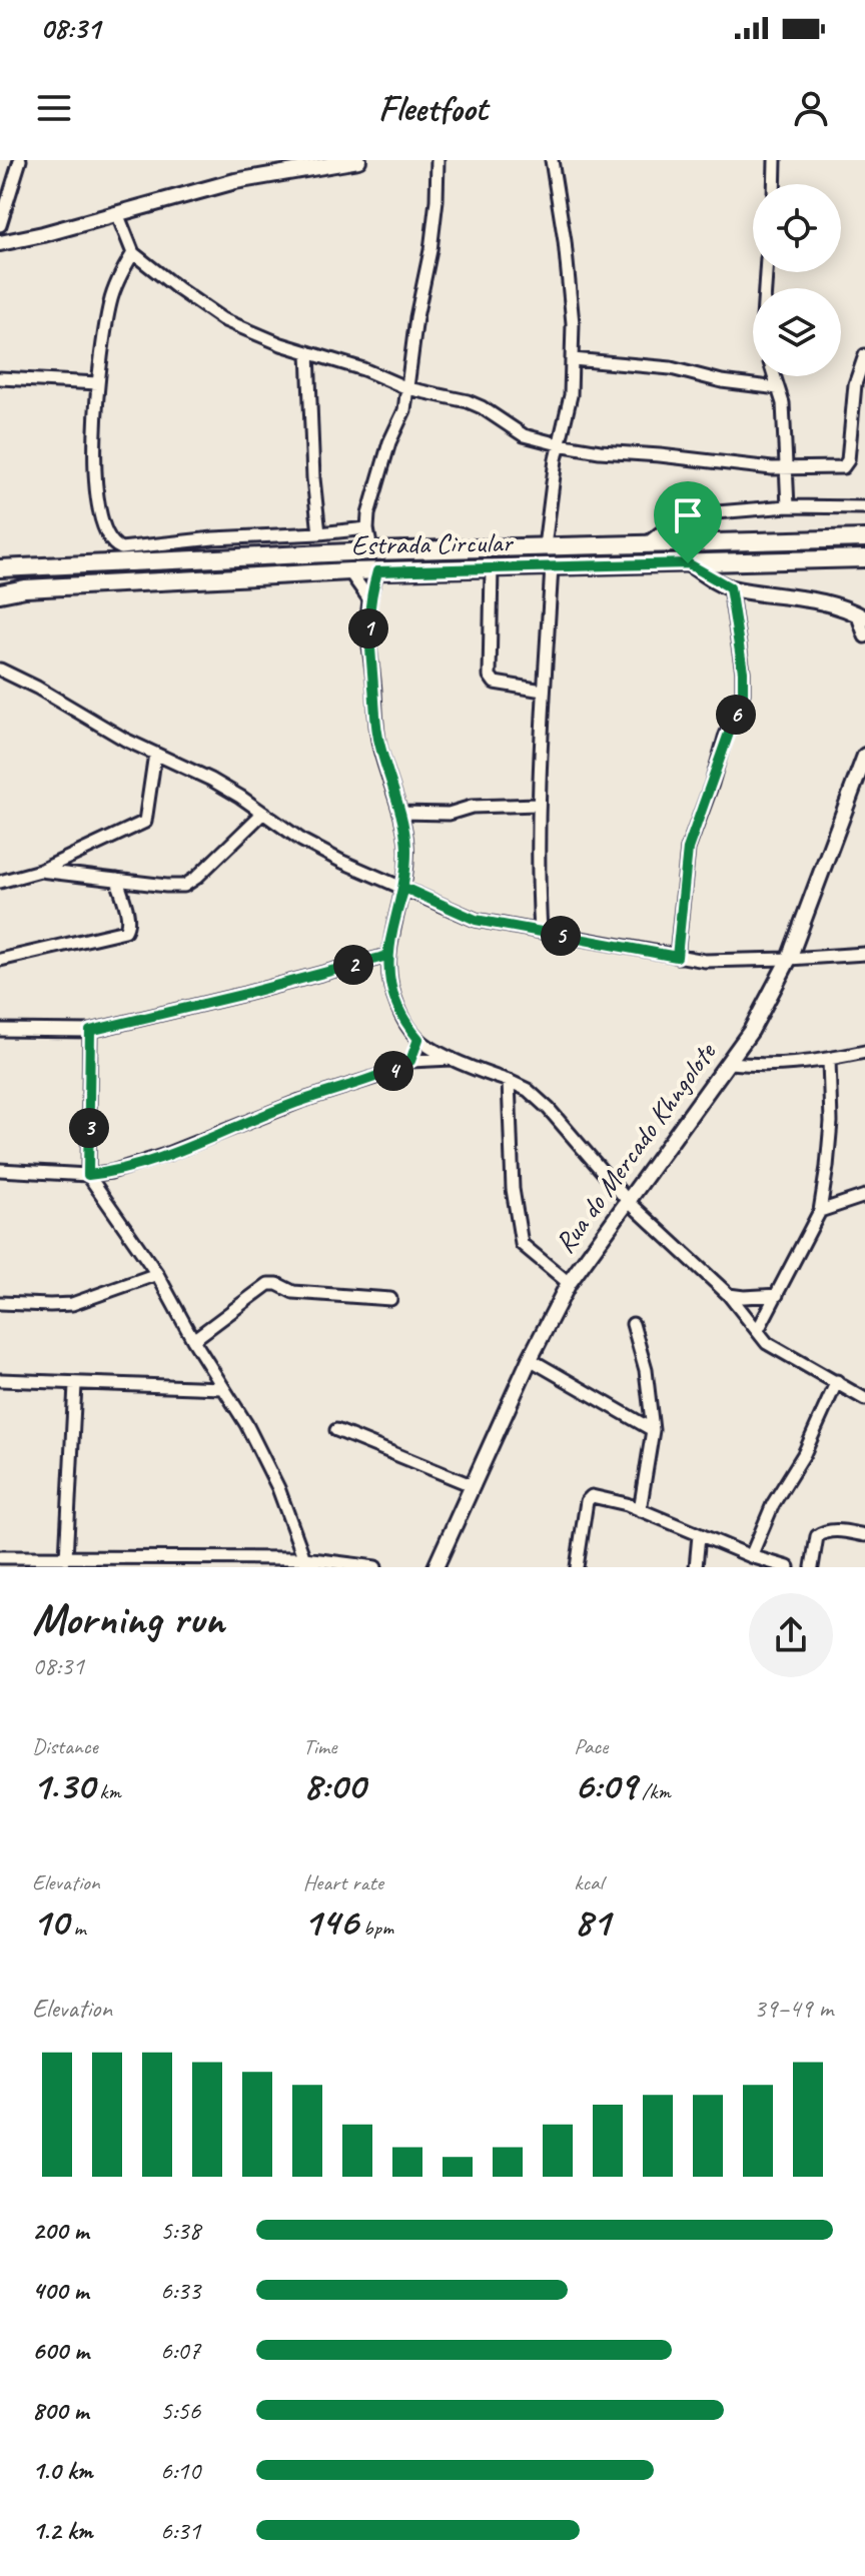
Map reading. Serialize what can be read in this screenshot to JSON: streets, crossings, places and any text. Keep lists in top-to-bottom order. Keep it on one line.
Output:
{"streets":{"main road":["Estrada Circular"],"street":["Rua do Mercado Khngolote"]},"page":{"status":"08:31","header":"Fleetfoot","pins":["1","6","5","2","4","3"],"heading":["Morning run","08:31"],"stats":[["Distance","1.30 km"],["Time","8:00"],["Pace","6:09 /km"],["Elevation","10 m"],["Heart rate","146 bpm"],["kcal","81"]],"chart":["Elevation","39–49 m"],"list":[{"name":"200 m","note":"5:38"},{"name":"400 m","note":"6:33"},{"name":"600 m","note":"6:07"},{"name":"800 m","note":"5:56"},{"name":"1.0 km","note":"6:10"},{"name":"1.2 km","note":"6:31"}]}}
